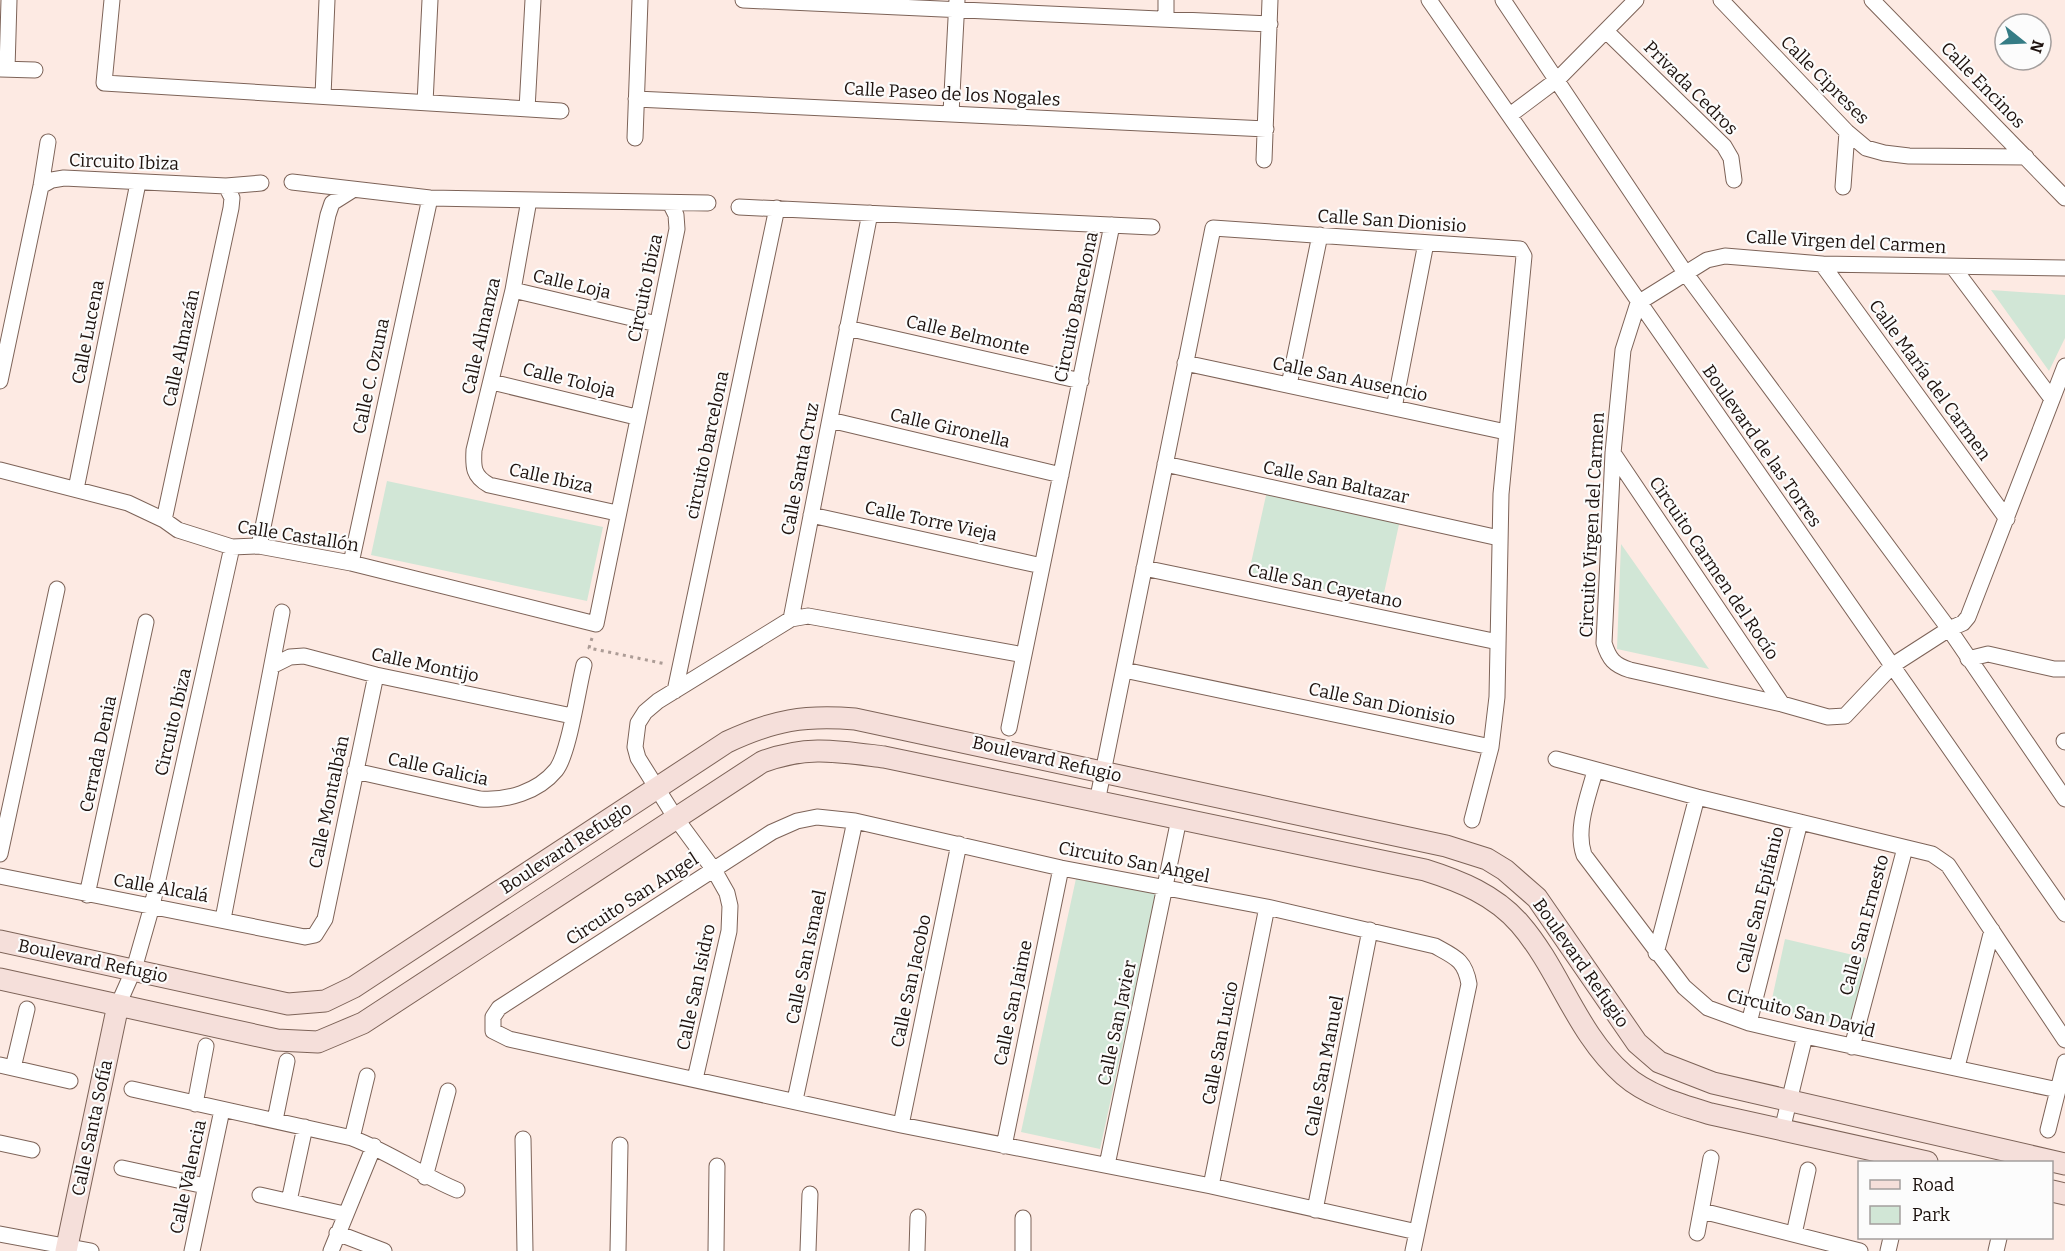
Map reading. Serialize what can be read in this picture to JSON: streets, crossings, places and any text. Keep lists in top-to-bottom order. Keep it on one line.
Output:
{"streets":{"street":["Calle Cipreses","Calle Encinos","Privada Cedros","Calle Paseo de los Nogales","Circuito Ibiza","Calle San Dionisio","Calle Virgen del Carmen","Calle Loja","Circuito Barcelona","Calle Lucena","Calle Belmonte","Calle Almanza","Calle Almazán","Calle C. Ozuna","Calle San Ausencio","Calle Toloja","Calle María del Carmen","Calle Gironella","circuito barcelona","Boulevard de las Torres","Calle Santa Cruz","Calle Ibiza","Calle San Baltazar","Calle Torre Vieja","Circuito Virgen del Carmen","Calle Castallón","Circuito Carmen del Rocío","Calle San Cayetano","Calle Montijo","Cerrada Denia","Boulevard Refugio","Calle Galicia","Calle Montalbán","Circuito San Angel","Calle Alcalá","Calle San Epifanio","Calle San Ernesto","Calle San Ismael","Calle San Jacobo","Calle San Isidro","Calle San Jaime","Circuito San David","Calle San Javier","Calle San Lucio","Calle San Manuel","Calle Santa Sofía","Calle Valencia"]},"crossings":[["Calle Cipreses","Calle Encinos"],["Circuito Ibiza","Calle Loja"],["Circuito Ibiza","Calle Lucena"],["Circuito Ibiza","Calle Almazán"],["Circuito Ibiza","Calle Toloja"],["Circuito Ibiza","Calle Ibiza"],["Circuito Ibiza","Calle Castallón"],["Circuito Ibiza","Boulevard Refugio"],["Circuito Ibiza","Calle Alcalá"],["Circuito Ibiza","Calle Santa Sofía"],["Calle San Dionisio","Calle San Ausencio"],["Calle San Dionisio","Calle San Baltazar"],["Calle San Dionisio","Calle San Cayetano"],["Calle San Dionisio","Boulevard Refugio"],["Calle Virgen del Carmen","Calle María del Carmen"],["Calle Virgen del Carmen","Boulevard de las Torres"],["Calle Virgen del Carmen","Circuito Virgen del Carmen"],["Calle Loja","Calle Almanza"],["Circuito Barcelona","Calle Belmonte"],["Circuito Barcelona","Calle Gironella"],["Circuito Barcelona","circuito barcelona"],["Circuito Barcelona","Calle Torre Vieja"],["Calle Lucena","Calle Castallón"],["Calle Belmonte","Calle Santa Cruz"],["Calle Almanza","Calle Toloja"],["Calle Almanza","Calle Ibiza"],["Calle Almazán","Calle Castallón"],["Calle C. Ozuna","Calle Castallón"],["Calle María del Carmen","Circuito Virgen del Carmen"],["Calle Gironella","Calle Santa Cruz"],["Boulevard de las Torres","Circuito Virgen del Carmen"],["Calle Santa Cruz","Calle Torre Vieja"],["Circuito Virgen del Carmen","Circuito Carmen del Rocío"],["Calle Montijo","Calle Galicia"],["Calle Montijo","Calle Montalbán"],["Cerrada Denia","Calle Alcalá"],["Boulevard Refugio","Calle San Javier"],["Boulevard Refugio","Calle Santa Sofía"],["Calle Galicia","Calle Montalbán"],["Calle Montalbán","Calle Alcalá"],["Circuito San Angel","Calle San Ismael"],["Circuito San Angel","Calle San Jacobo"],["Circuito San Angel","Calle San Isidro"],["Circuito San Angel","Calle San Jaime"],["Circuito San Angel","Calle San Javier"],["Circuito San Angel","Calle San Lucio"],["Circuito San Angel","Calle San Manuel"],["Calle San Epifanio","Circuito San David"],["Calle San Ernesto","Circuito San David"]],"legend":["Road","Park"],"north":"right"}
